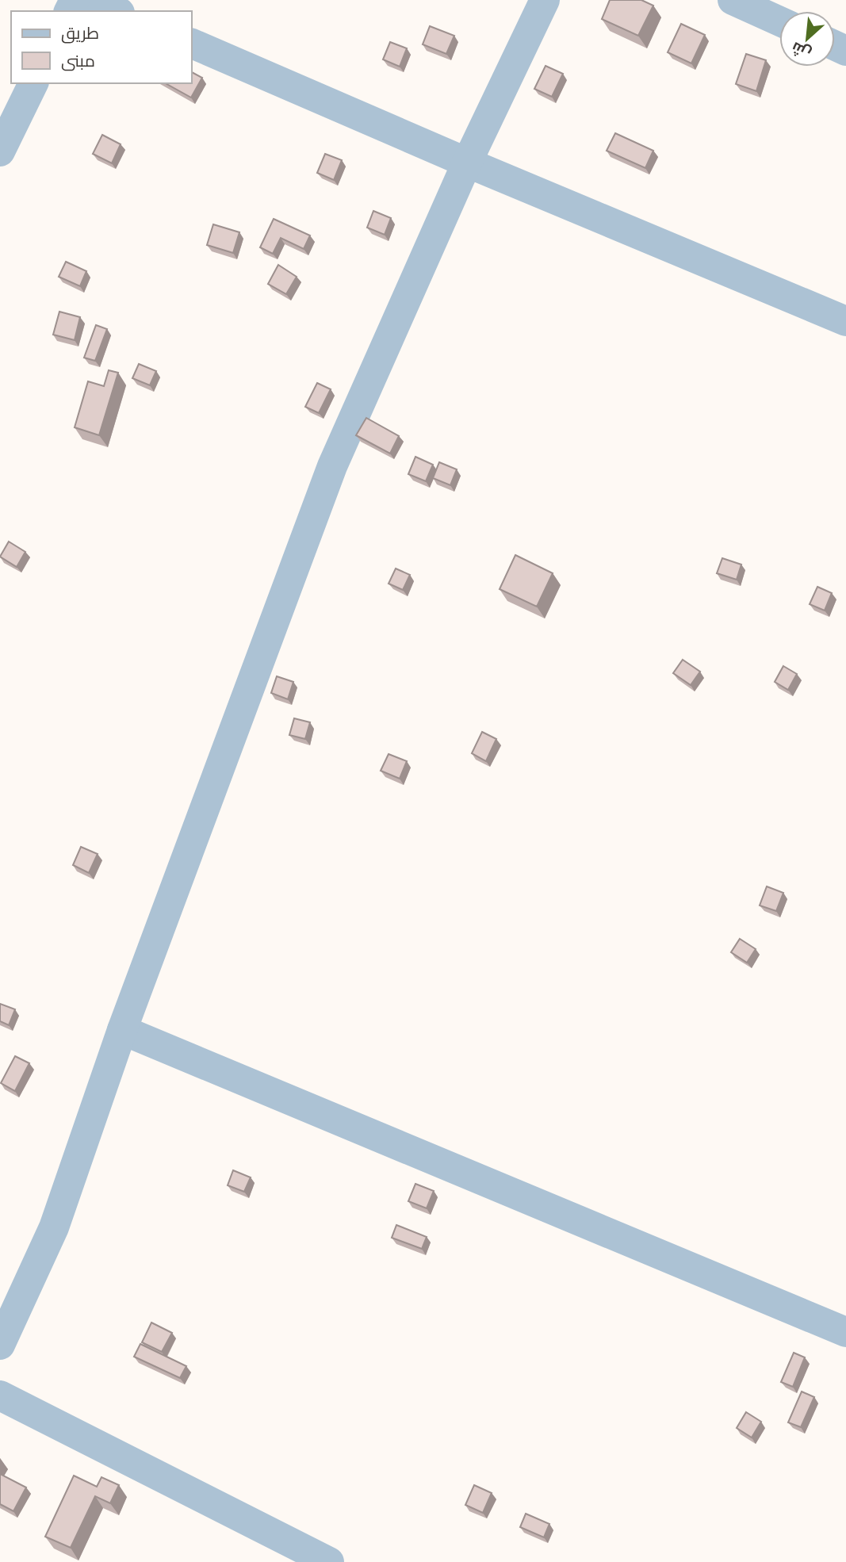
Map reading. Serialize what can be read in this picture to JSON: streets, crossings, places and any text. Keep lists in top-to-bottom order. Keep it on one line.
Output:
{"legend":["طريق","مبنى"],"north":"bottom left"}
